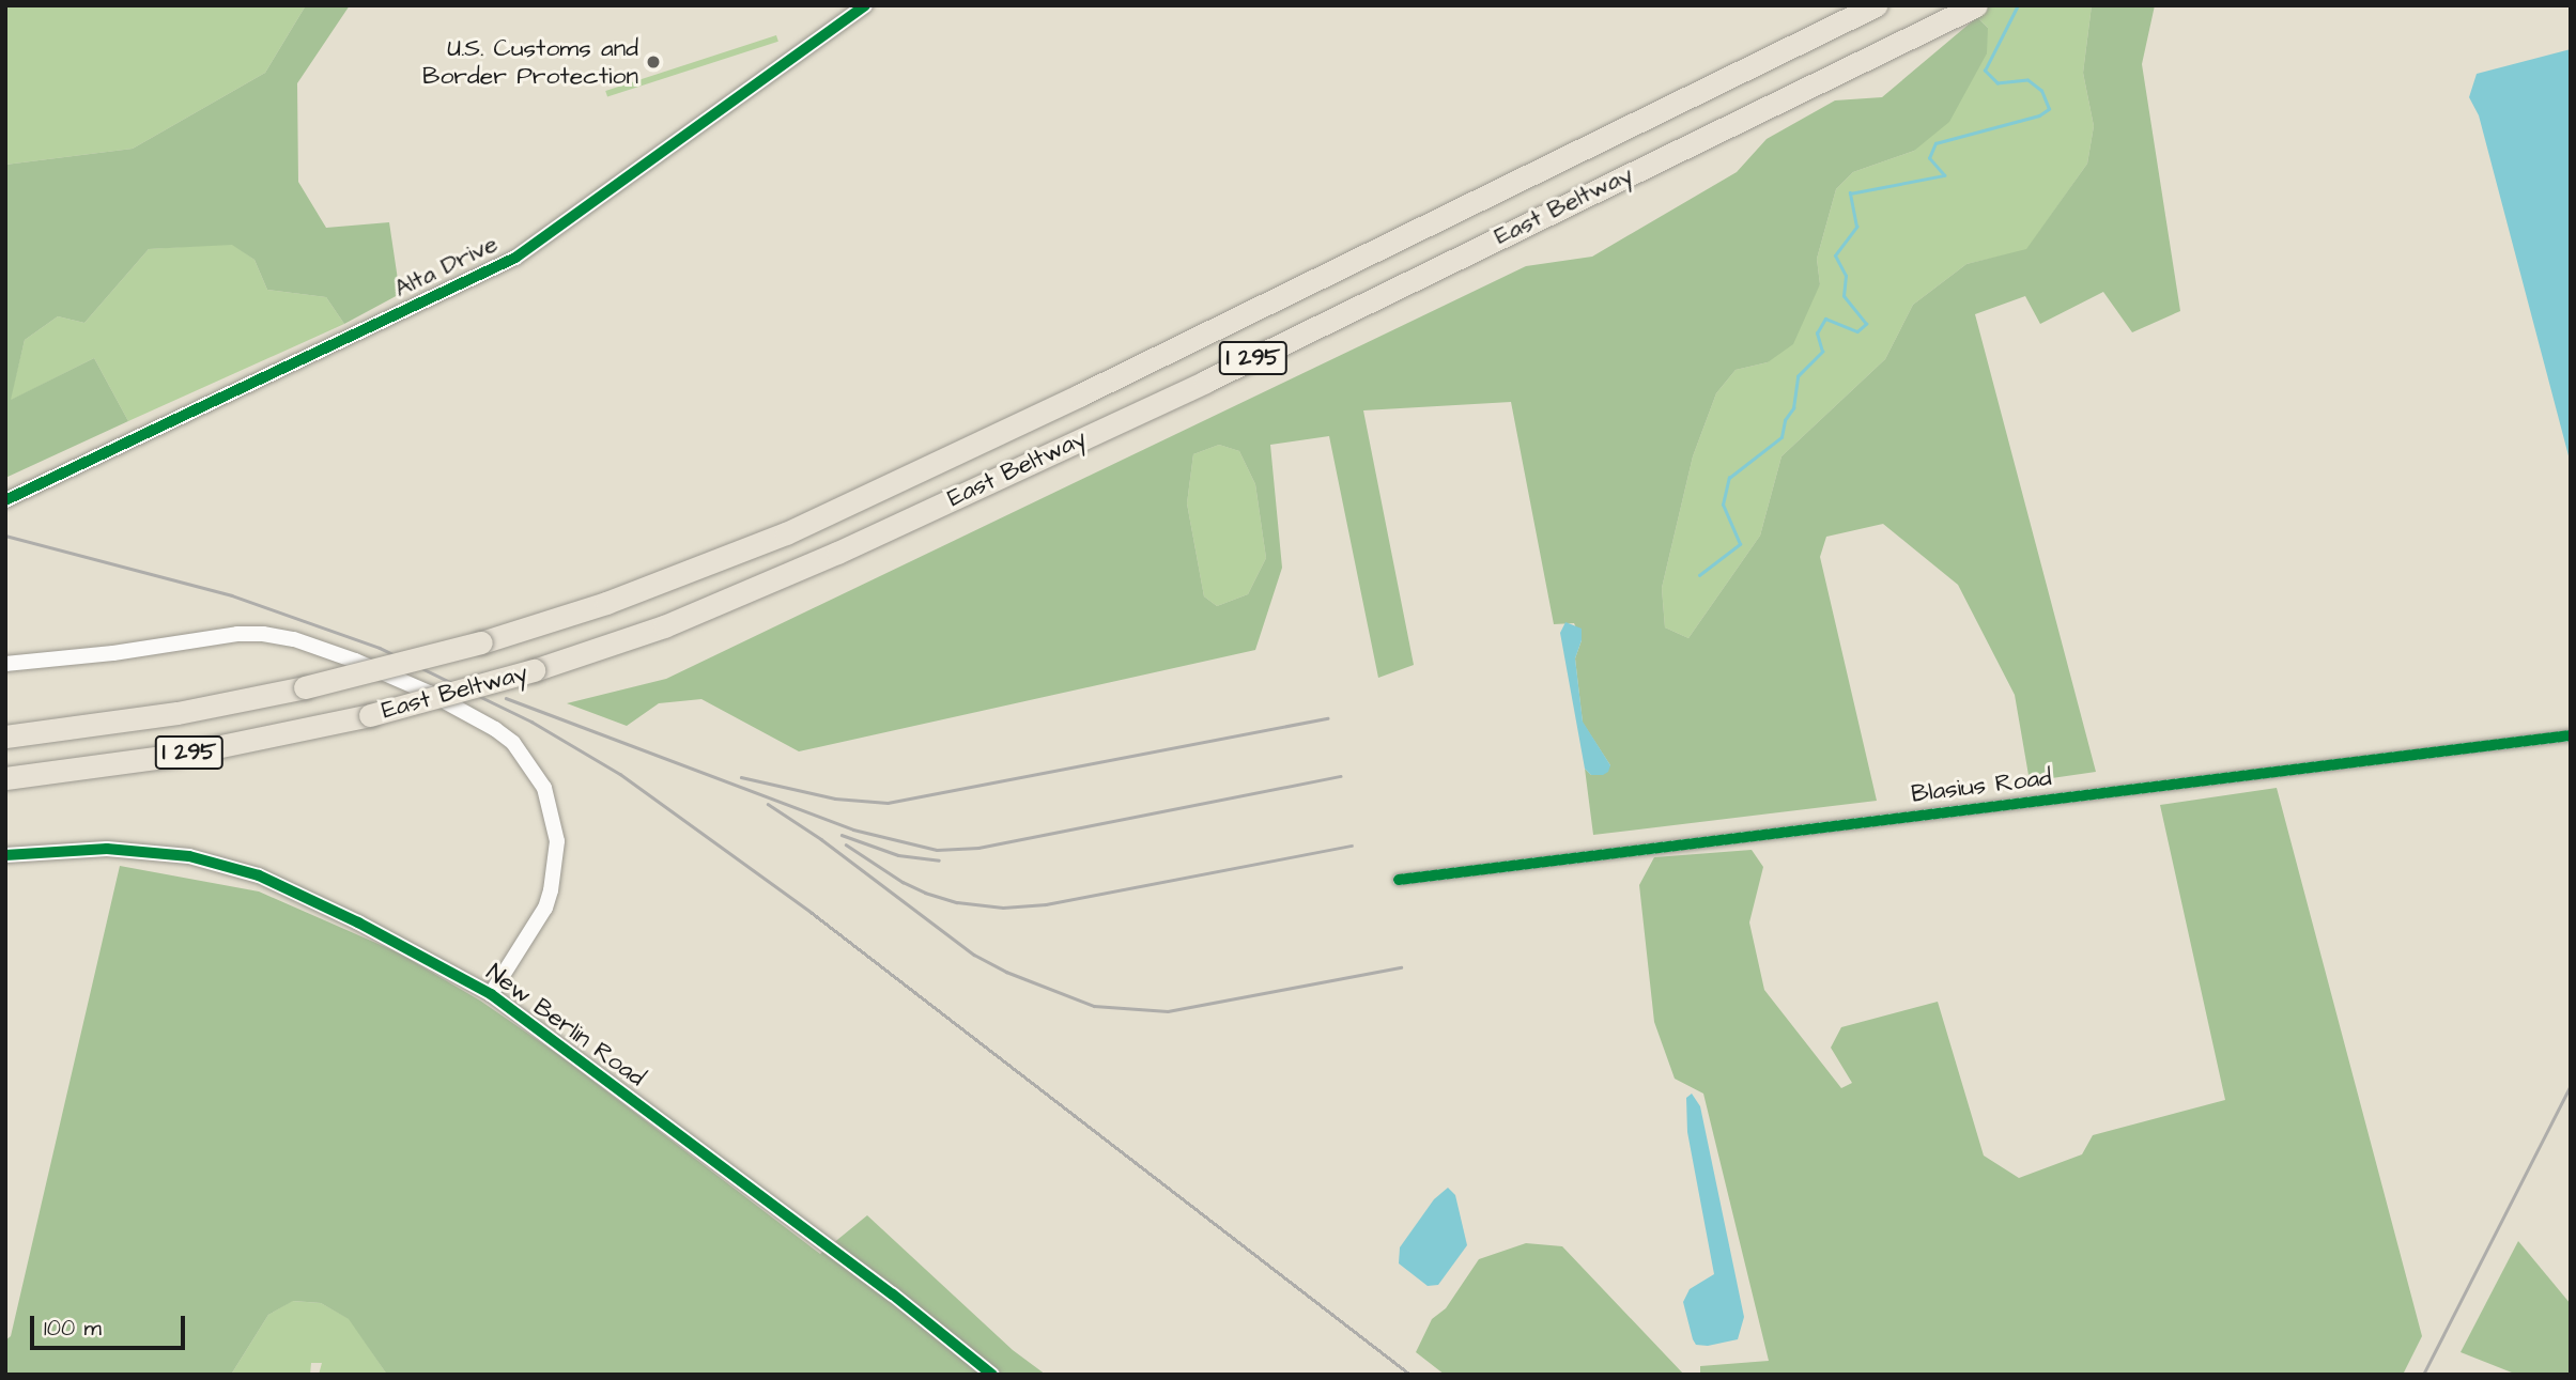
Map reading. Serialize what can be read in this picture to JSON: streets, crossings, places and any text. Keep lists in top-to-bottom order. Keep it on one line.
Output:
{"streets":{"highway":["East Beltway","I 295"],"street":["Alta Drive","Blasius Road","New Berlin Road"]},"places":["U.S. Customs and Border Protection"],"scale_bar":"100 m"}
